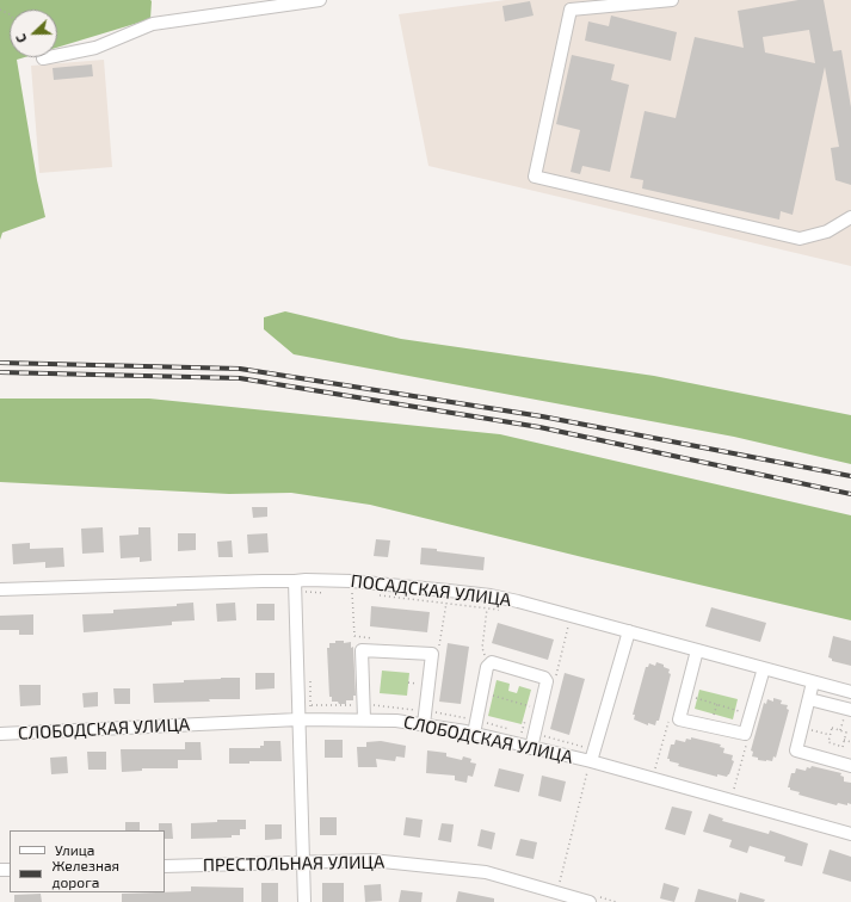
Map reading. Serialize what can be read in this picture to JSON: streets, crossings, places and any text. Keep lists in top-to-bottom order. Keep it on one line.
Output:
{"streets":{"street":["ПОСАДСКАЯ УЛИЦА","СЛОБОДСКАЯ УЛИЦА","ПРЕСТОЛЬНАЯ УЛИЦА"]},"legend":["Улица","Железная дорога"],"north":"left"}
